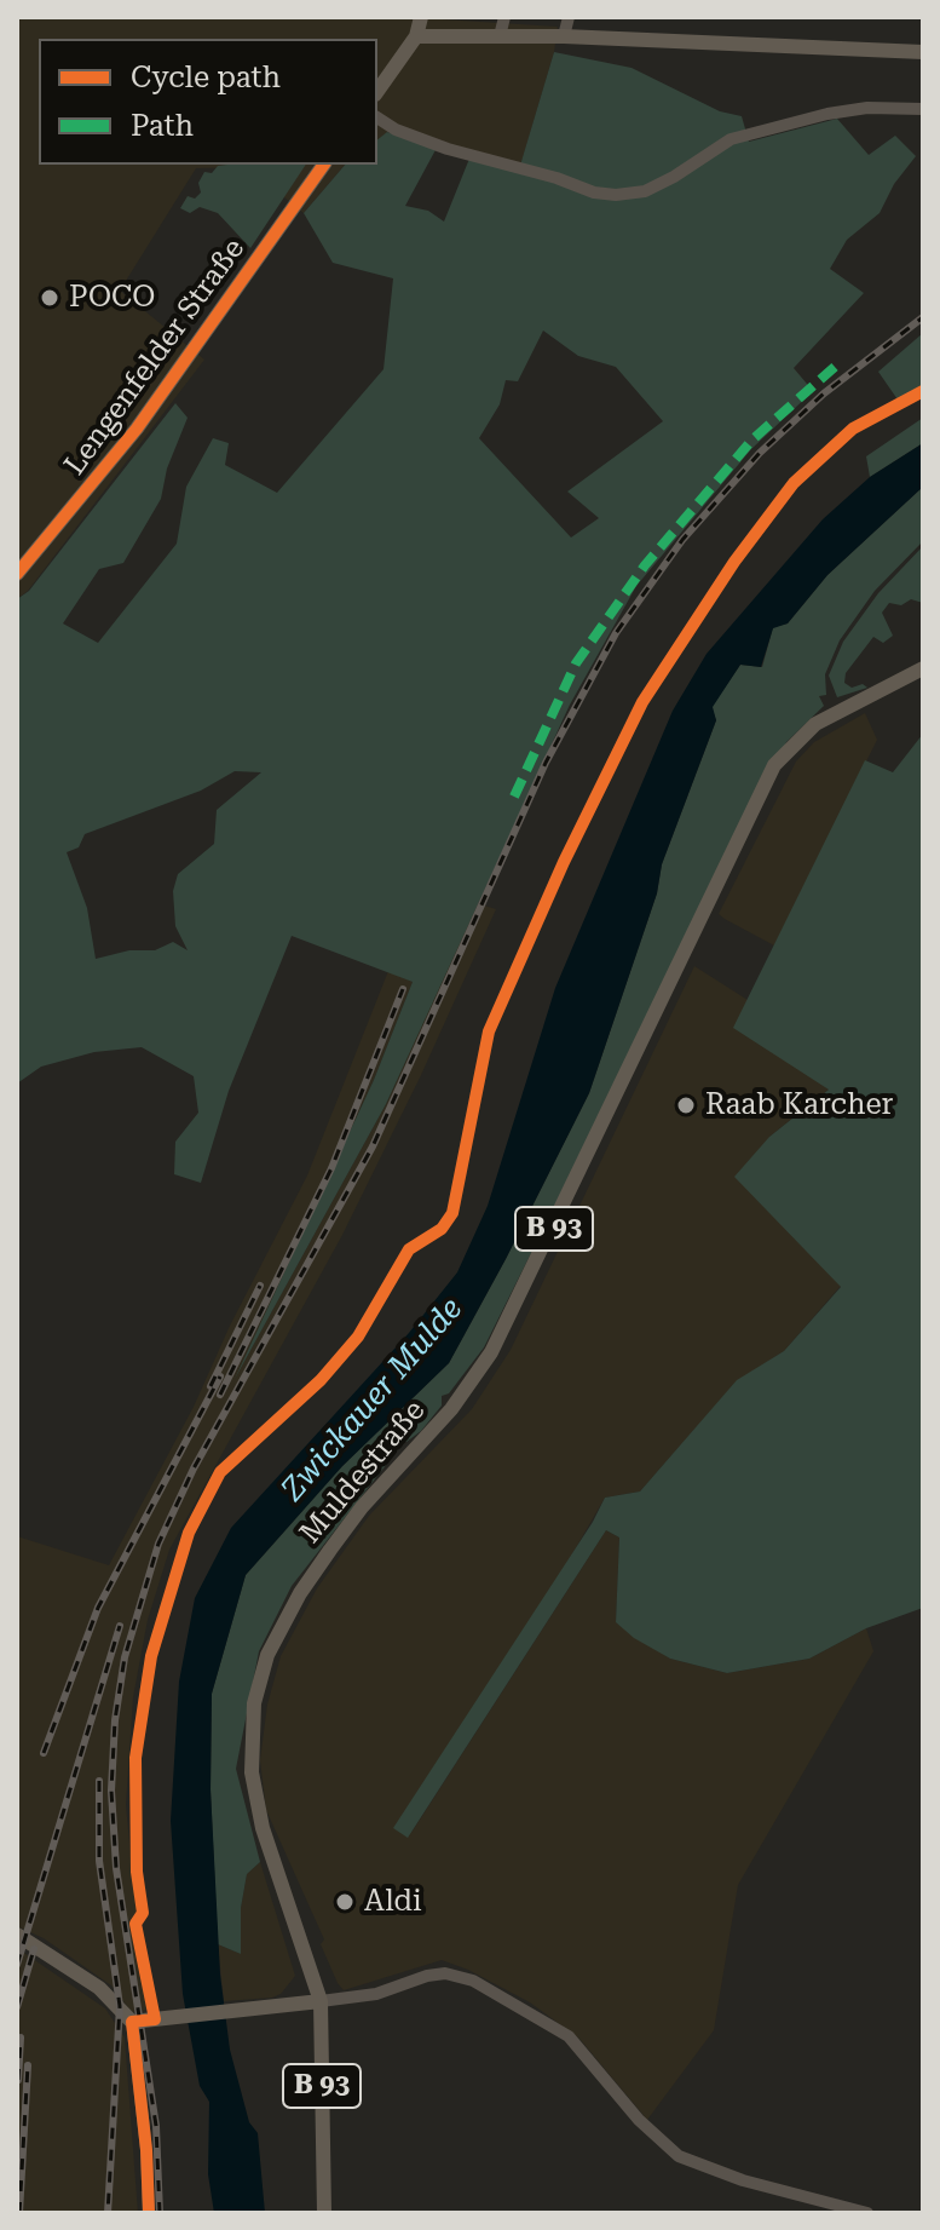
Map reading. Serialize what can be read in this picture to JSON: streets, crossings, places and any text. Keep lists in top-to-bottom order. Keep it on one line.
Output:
{"streets":{"main road":["Lengenfelder Straße","B 93","Muldestraße"]},"water":["Zwickauer Mulde"],"places":["POCO","Raab Karcher","Aldi"],"legend":["Cycle path","Path"]}
